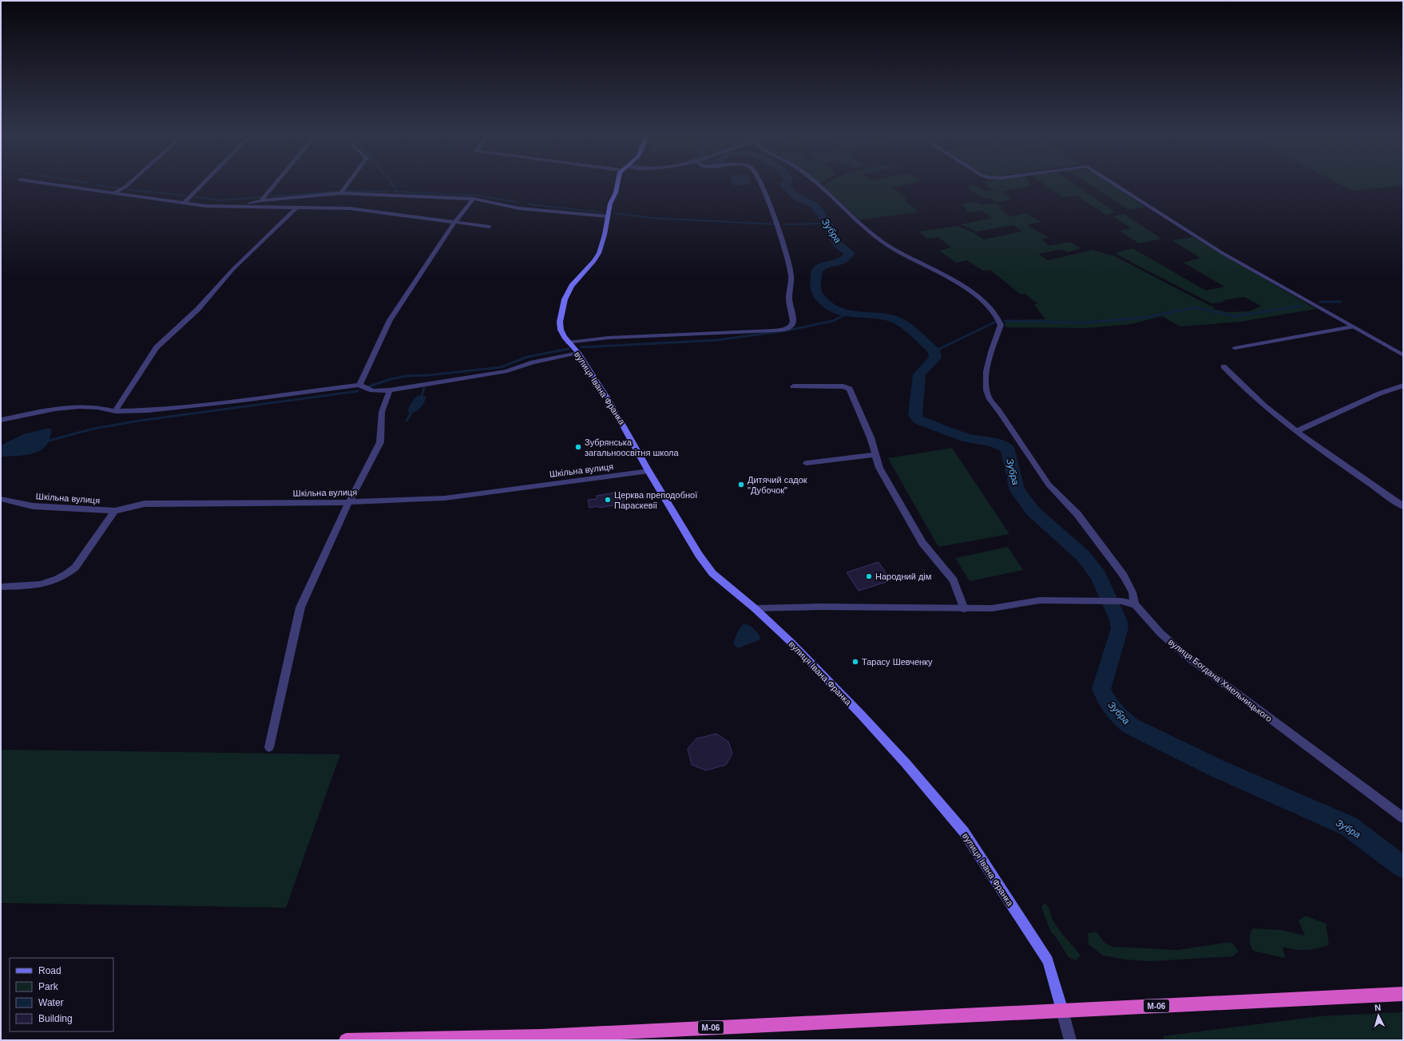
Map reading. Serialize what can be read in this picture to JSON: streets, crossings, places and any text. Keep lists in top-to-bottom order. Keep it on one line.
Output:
{"streets":{"highway":["М-06"],"main road":["вулиця Івана Франка"],"street":["Шкільна вулиця","вулиця Богдана Хмельницького"]},"crossings":[["вулиця Івана Франка","Шкільна вулиця"],["вулиця Івана Франка","М-06"]],"water":["Зубра"],"places":["Зубрянська загальноосвітня школа","Дитячий садок \"Дубочок\"","Церква преподобної Параскевії","Народний дім","Тарасу Шевченку"],"legend":["Road","Park","Water","Building"],"north":"top"}
